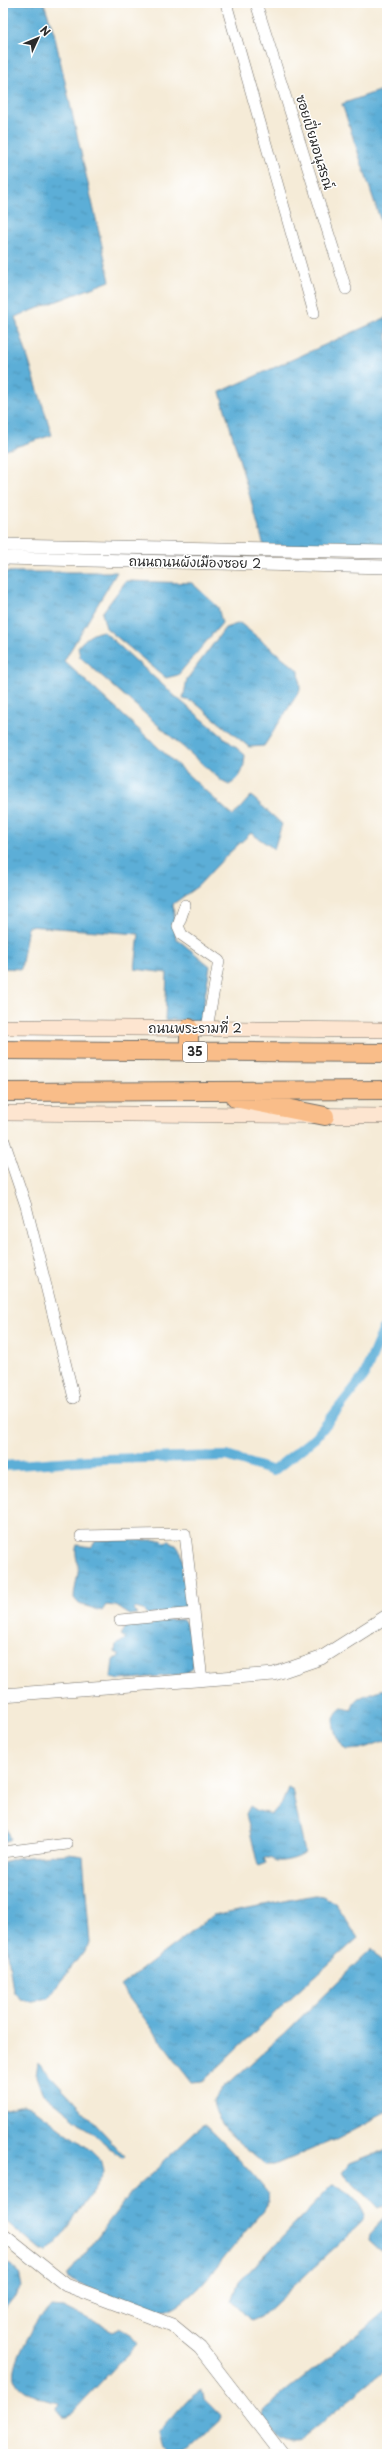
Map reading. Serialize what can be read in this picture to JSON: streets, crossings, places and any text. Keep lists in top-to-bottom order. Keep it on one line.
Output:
{"streets":{"highway":["ถนนพระรามที่ 2","35"],"street":["ซอยเปี่ยมอนุสรณ์","ถนนถนนผังเมืองซอย 2"]},"crossings":[["ถนนพระรามที่ 2","35"]],"north":"top right"}
